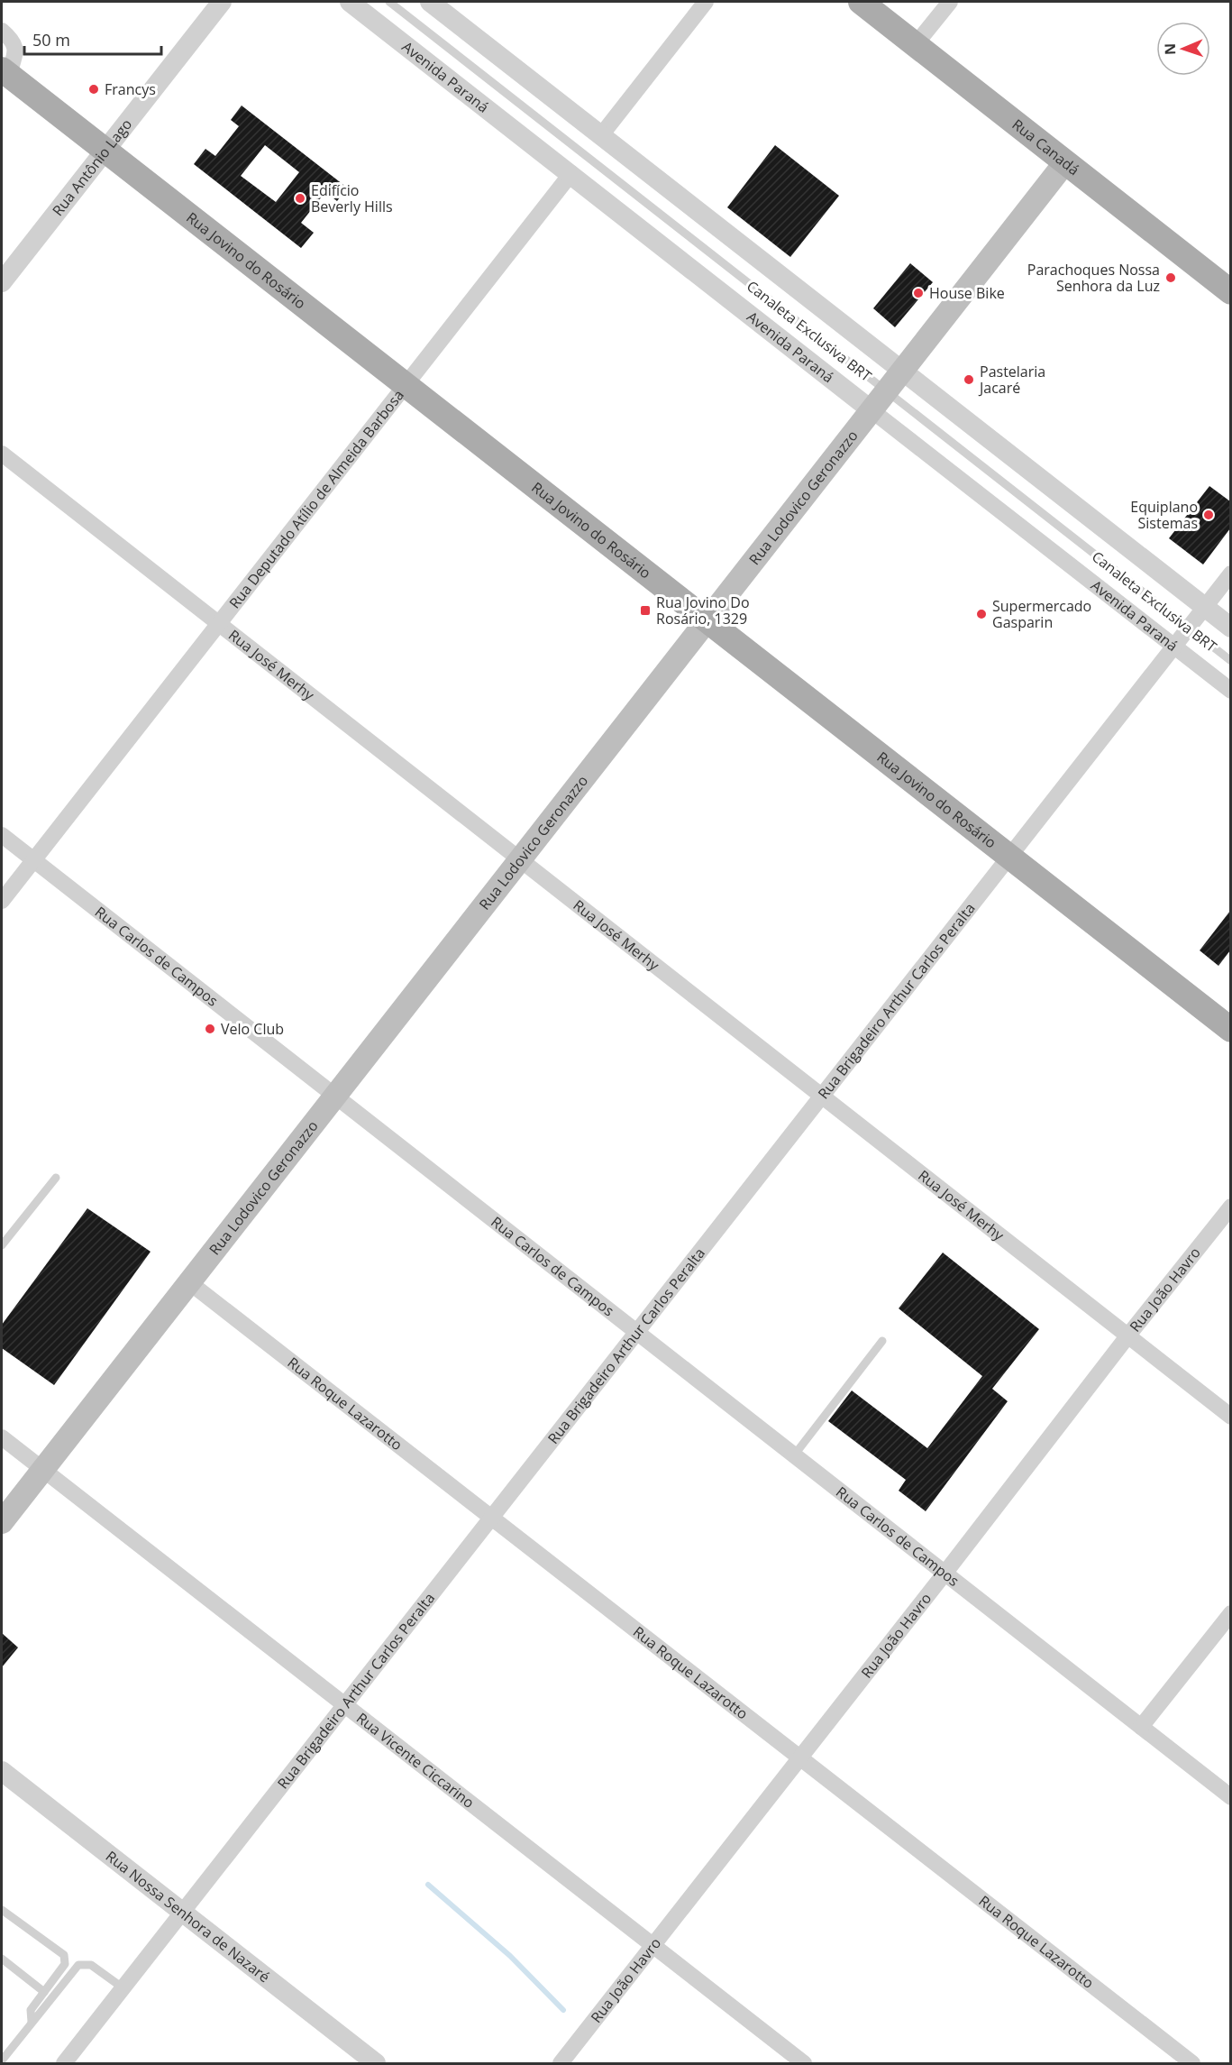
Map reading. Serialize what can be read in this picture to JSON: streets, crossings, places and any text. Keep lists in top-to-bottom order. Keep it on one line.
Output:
{"streets":{"main road":["Rua Canadá","Rua Jovino do Rosário","Rua Lodovico Geronazzo"],"street":["Avenida Paraná","Rua Antônio Lago","Rua Deputado Atílio de Almeida Barbosa","Rua José Merhy","Rua Carlos de Campos","Rua Brigadeiro Arthur Carlos Peralta","Rua João Havro","Rua Roque Lazarotto","Rua Vicente Ciccarino","Rua Nossa Senhora de Nazaré"],"lane":["Canaleta Exclusiva BRT"]},"crossings":[["Avenida Paraná","Rua Lodovico Geronazzo"],["Avenida Paraná","Rua Deputado Atílio de Almeida Barbosa"],["Avenida Paraná","Rua Brigadeiro Arthur Carlos Peralta"],["Rua Canadá","Rua Lodovico Geronazzo"],["Rua Antônio Lago","Rua Jovino do Rosário"],["Rua Jovino do Rosário","Rua Lodovico Geronazzo"],["Rua Jovino do Rosário","Rua Deputado Atílio de Almeida Barbosa"],["Rua Jovino do Rosário","Rua Brigadeiro Arthur Carlos Peralta"],["Canaleta Exclusiva BRT","Rua Lodovico Geronazzo"],["Canaleta Exclusiva BRT","Rua Brigadeiro Arthur Carlos Peralta"],["Rua Lodovico Geronazzo","Rua José Merhy"],["Rua Lodovico Geronazzo","Rua Carlos de Campos"],["Rua Lodovico Geronazzo","Rua Roque Lazarotto"],["Rua Lodovico Geronazzo","Rua Vicente Ciccarino"],["Rua Deputado Atílio de Almeida Barbosa","Rua José Merhy"],["Rua Deputado Atílio de Almeida Barbosa","Rua Carlos de Campos"],["Rua José Merhy","Rua Brigadeiro Arthur Carlos Peralta"],["Rua José Merhy","Rua João Havro"],["Rua Carlos de Campos","Rua Brigadeiro Arthur Carlos Peralta"],["Rua Carlos de Campos","Rua João Havro"],["Rua Brigadeiro Arthur Carlos Peralta","Rua Roque Lazarotto"],["Rua Brigadeiro Arthur Carlos Peralta","Rua Vicente Ciccarino"],["Rua Brigadeiro Arthur Carlos Peralta","Rua Nossa Senhora de Nazaré"],["Rua João Havro","Rua Roque Lazarotto"],["Rua João Havro","Rua Vicente Ciccarino"]],"places":{"other":["Francys","Edifício Beverly Hills","Parachoques Nossa Senhora da Luz","House Bike","Pastelaria Jacaré","Equiplano Sistemas","Supermercado Gasparin","Velo Club"],"transit":["Rua Jovino Do Rosário, 1329"]},"scale_bar":"50 m","north":"left"}
